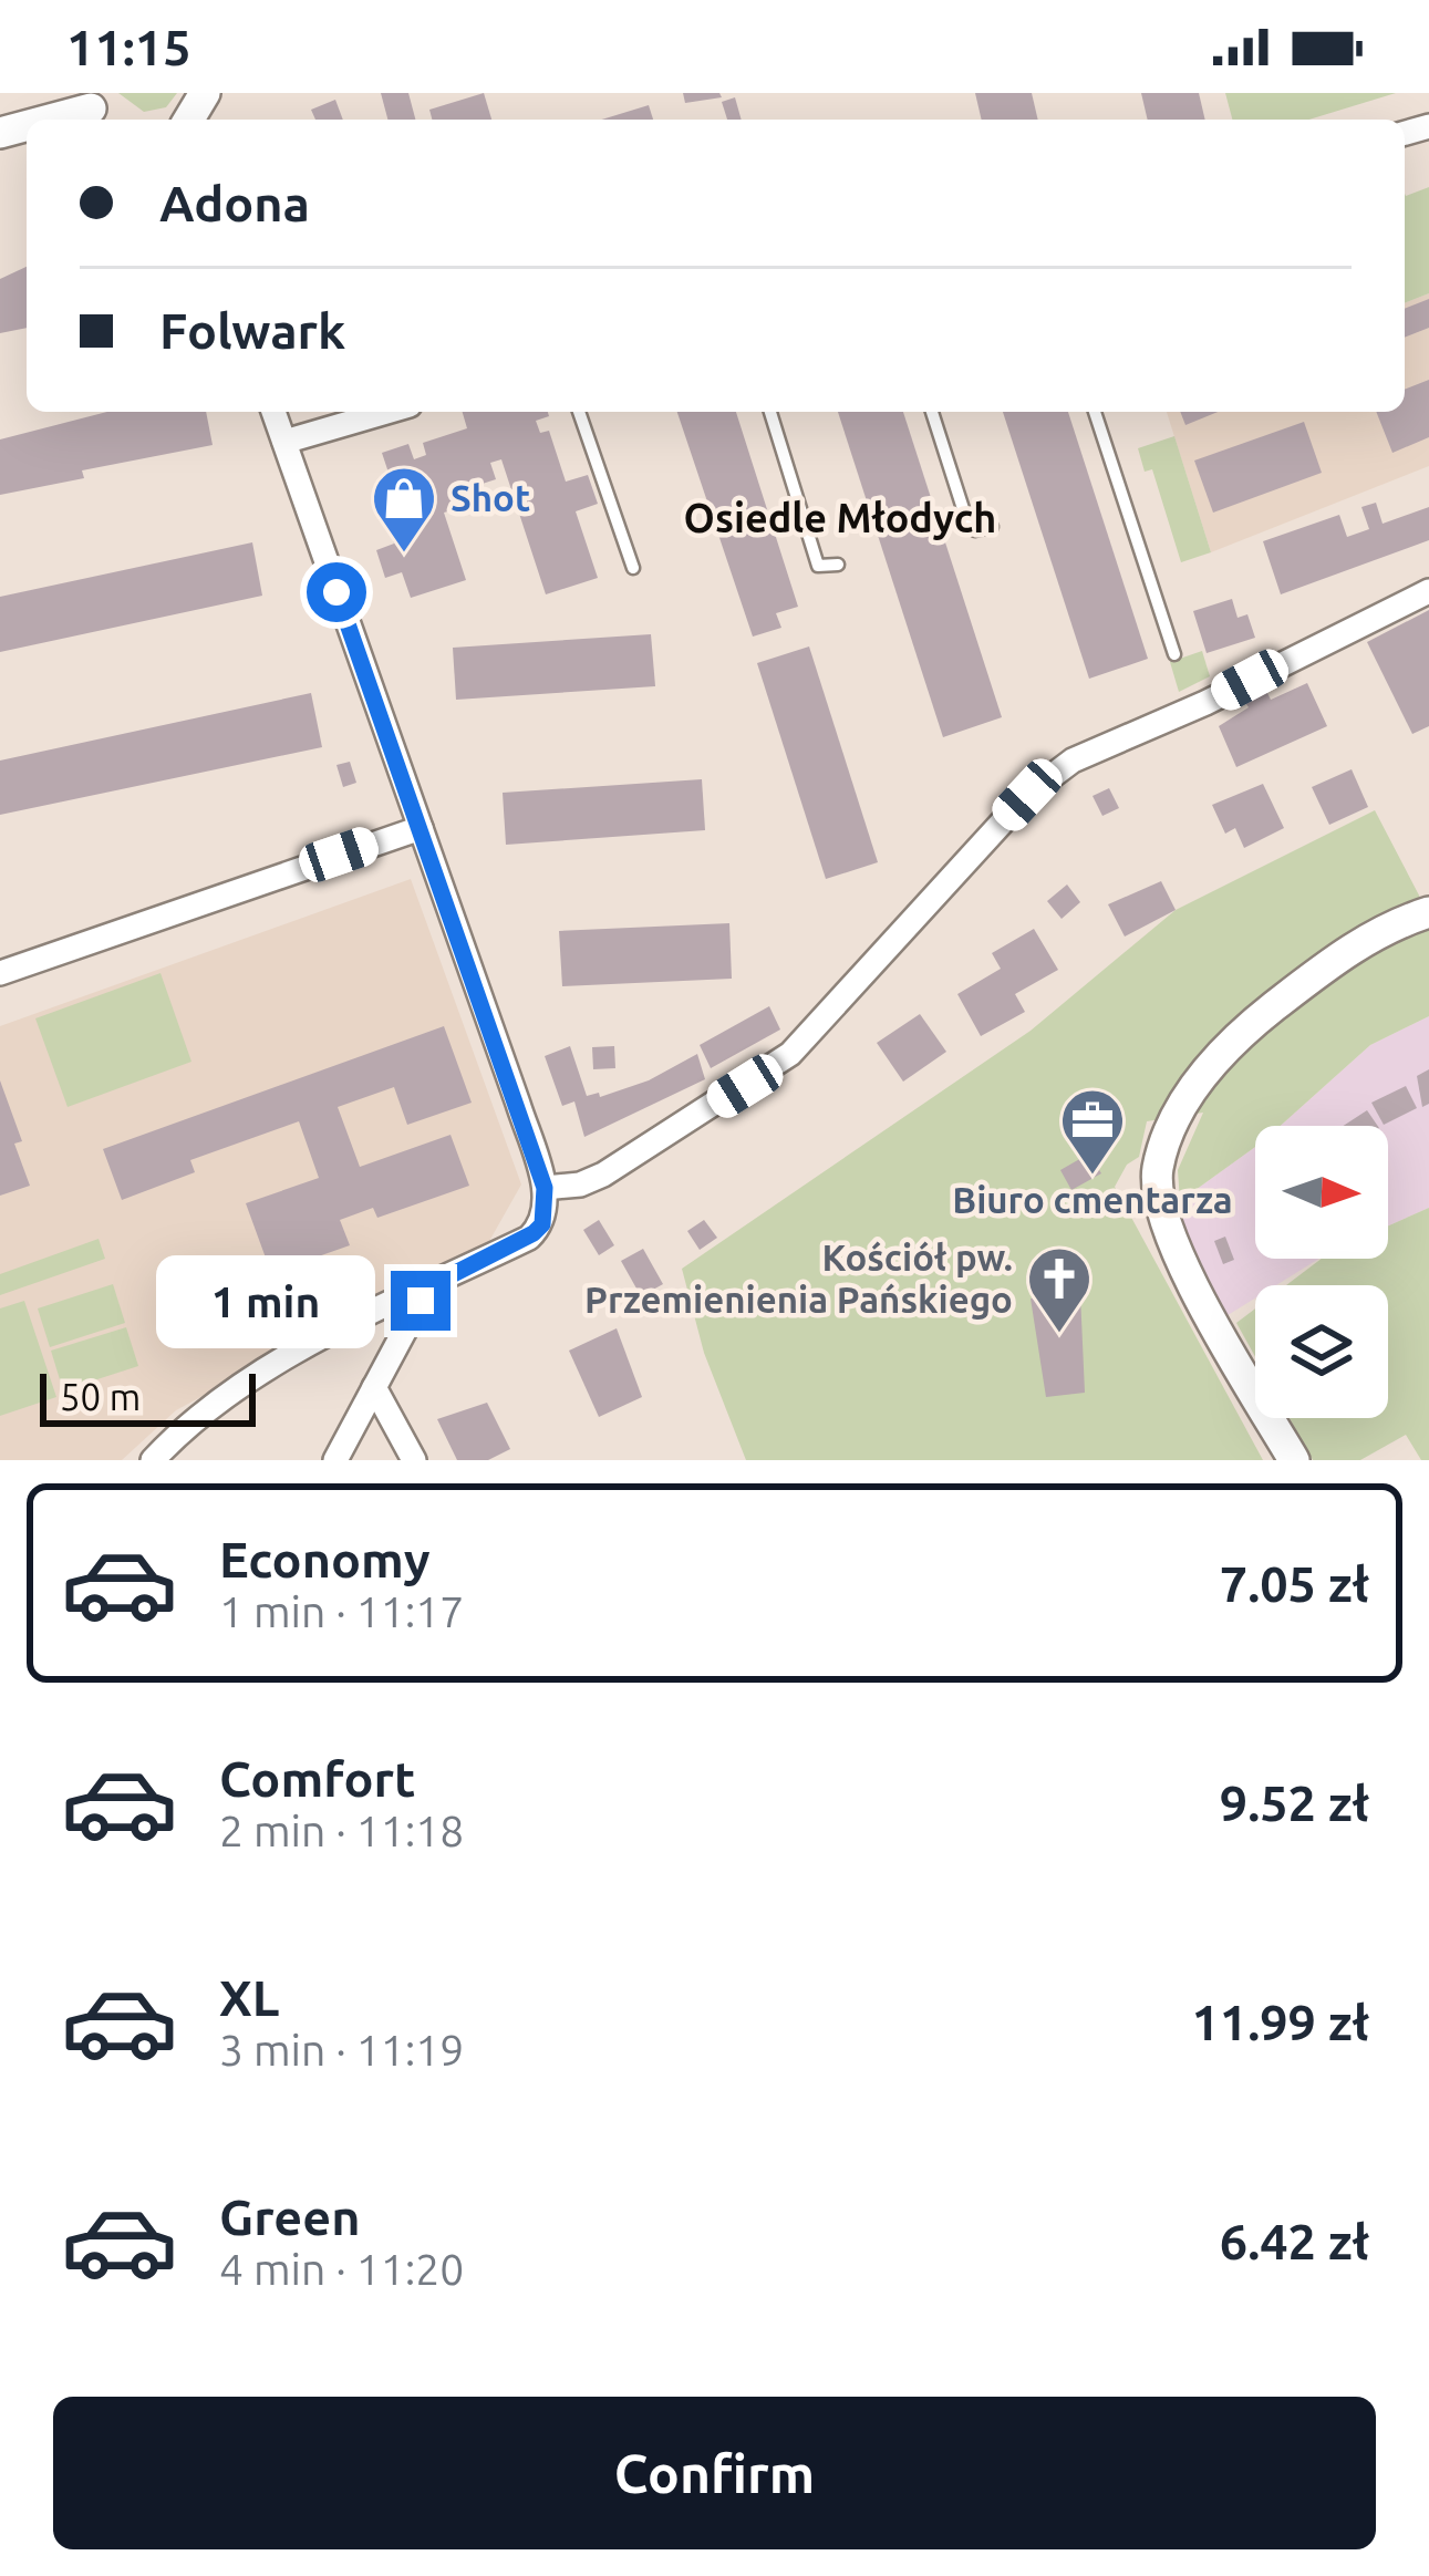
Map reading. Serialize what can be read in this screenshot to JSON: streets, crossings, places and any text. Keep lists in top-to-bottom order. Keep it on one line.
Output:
{"districts":["Osiedle Młodych"],"places":{"shop":["Shot"],"office":["Biuro cmentarza"],"church":["Kościół pw. Przemienienia Pańskiego"]},"scale_bar":"50 m","north":"right","page":{"status":"11:15","banner":["Adona","Folwark"],"bubble":"1 min","scale":"50 m","list":[{"name":"Economy","note":"1 min · 11:17","value":"7.05 zł"},{"name":"Comfort","note":"2 min · 11:18","value":"9.52 zł"},{"name":"XL","note":"3 min · 11:19","value":"11.99 zł"},{"name":"Green","note":"4 min · 11:20","value":"6.42 zł"}],"buttons":"Confirm"}}
